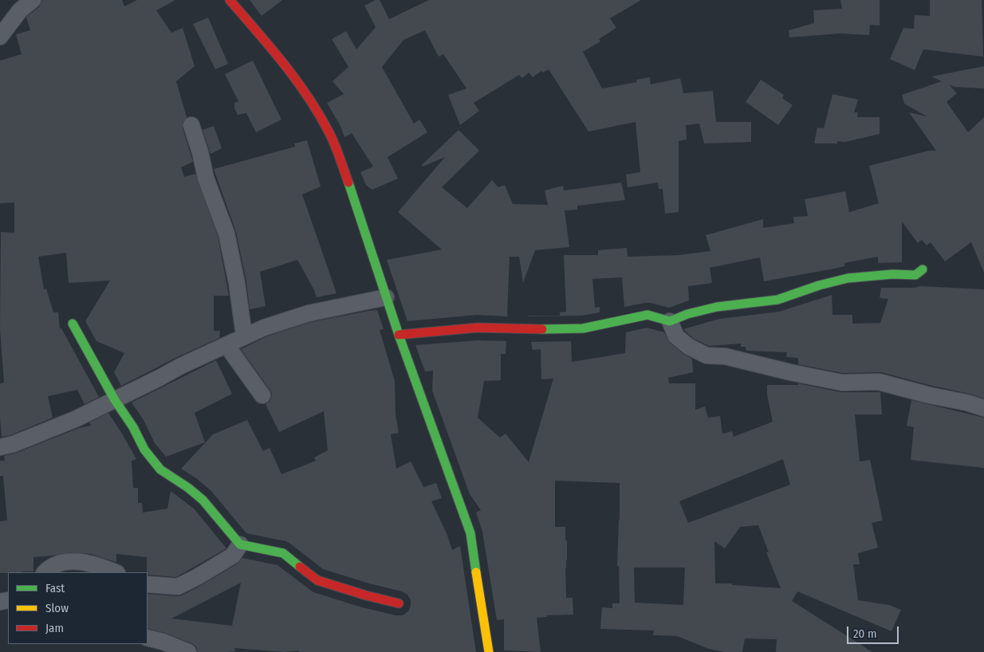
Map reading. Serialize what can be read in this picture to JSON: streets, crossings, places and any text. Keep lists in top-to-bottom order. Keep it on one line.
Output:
{"legend":["Fast","Slow","Jam"],"scale_bar":"20 m"}
